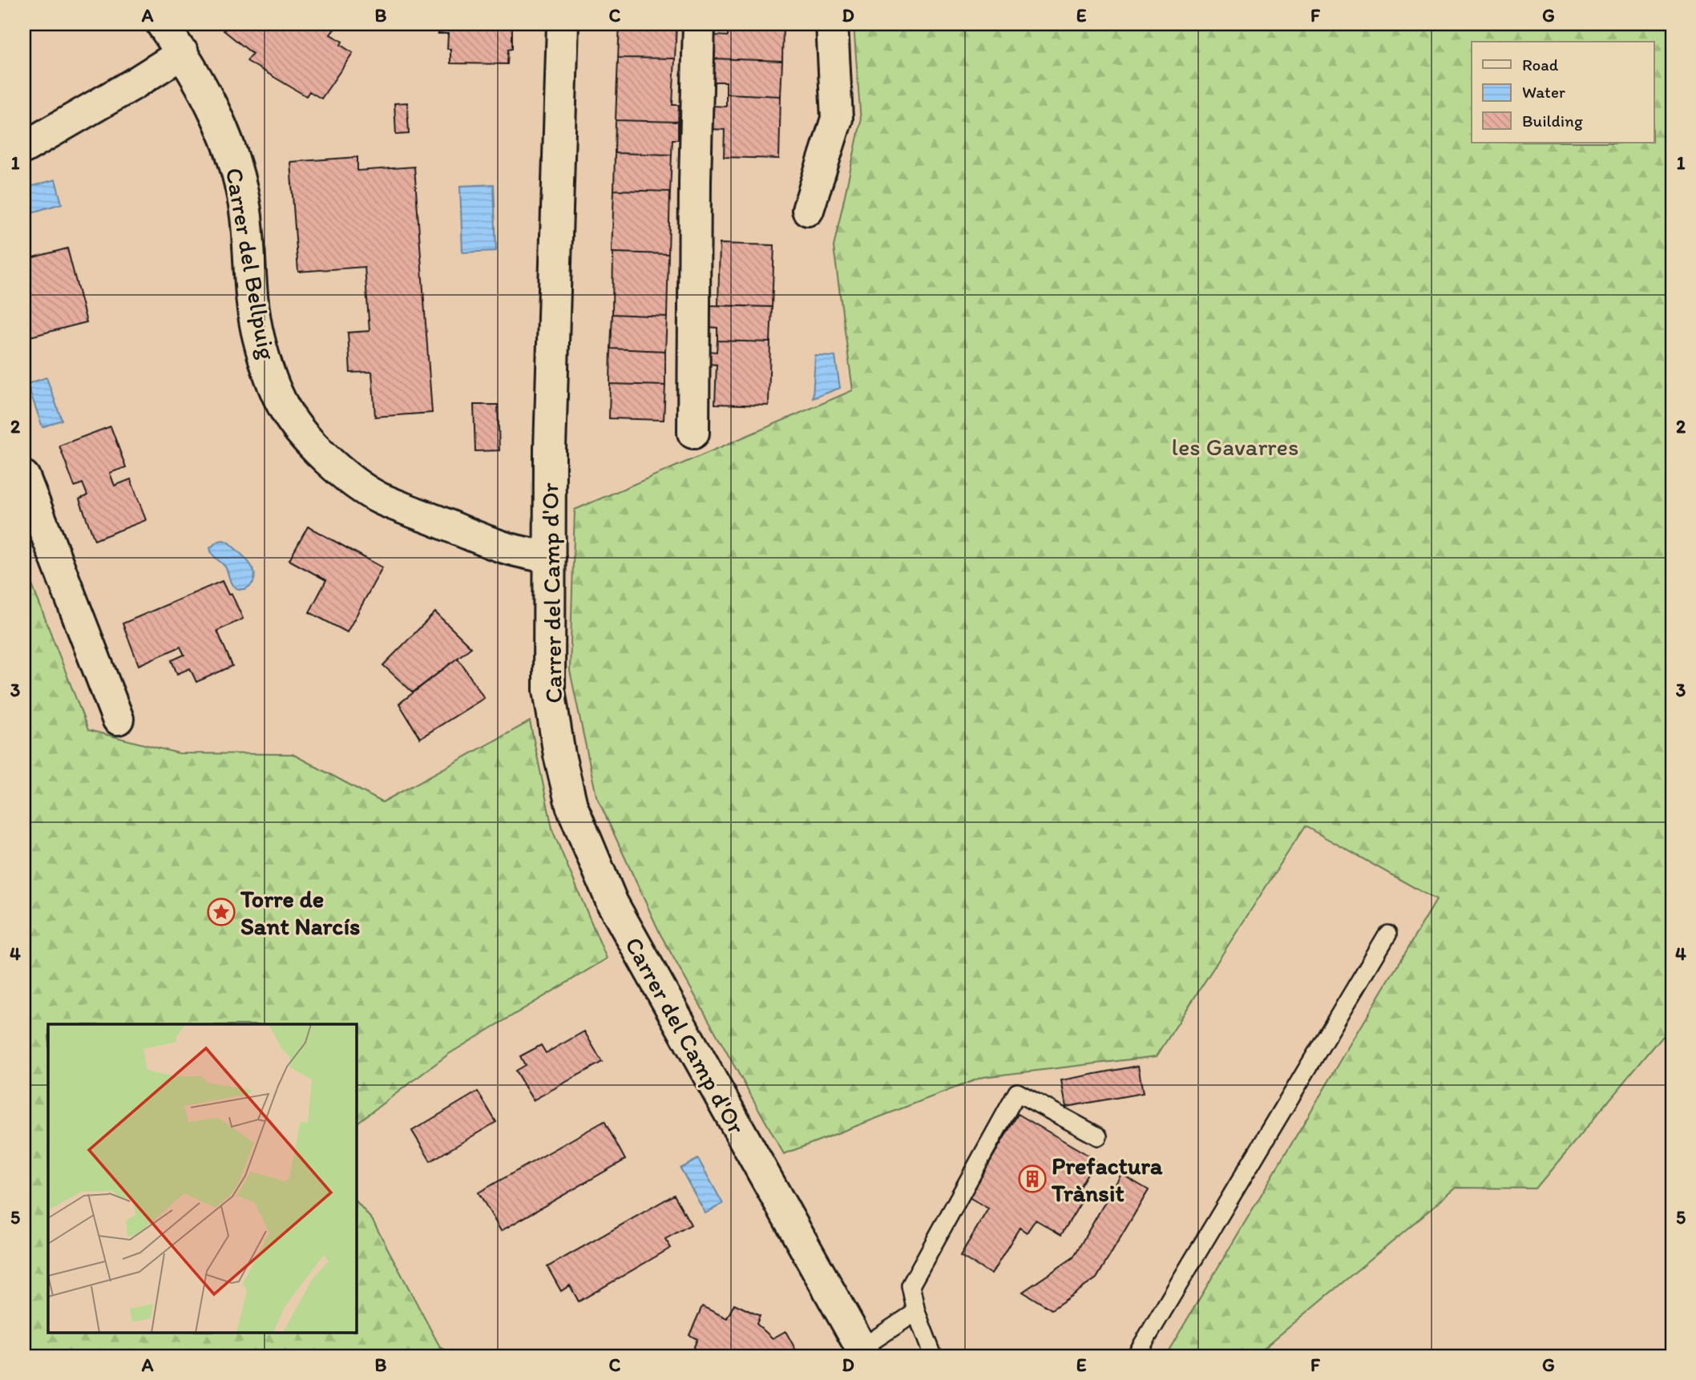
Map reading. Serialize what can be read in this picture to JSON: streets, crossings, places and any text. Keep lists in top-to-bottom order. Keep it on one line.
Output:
{"streets":{"street":["Carrer del Bellpuig","Carrer del Camp d'Or"]},"crossings":[["Carrer del Bellpuig","Carrer del Camp d'Or"]],"parks":["les Gavarres"],"places":{"place":["Torre de Sant Narcís"],"building":["Prefactura Trànsit"]},"legend":["Road","Water","Building"],"grid":{"columns":["A","B","C","D","E","F","G"],"rows":["1","2","3","4","5"]}}
